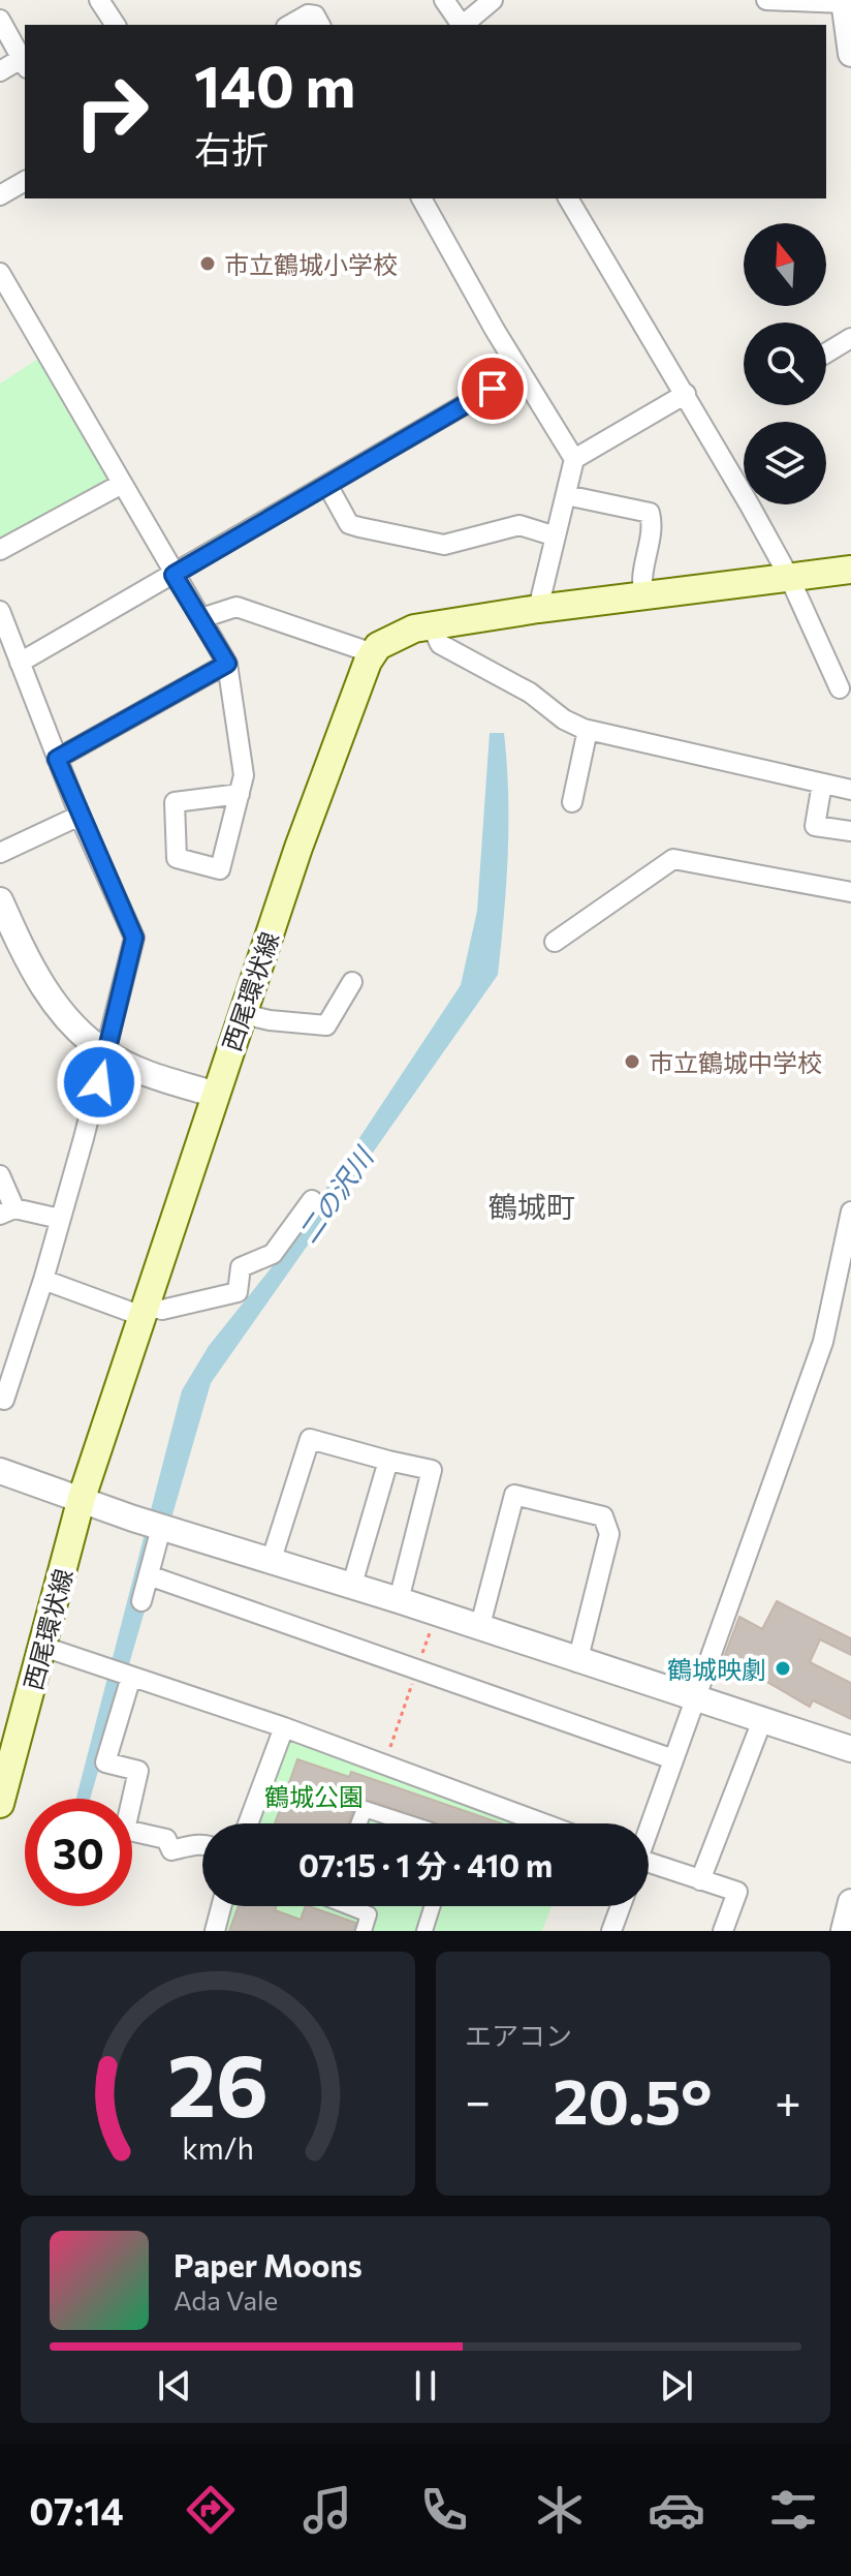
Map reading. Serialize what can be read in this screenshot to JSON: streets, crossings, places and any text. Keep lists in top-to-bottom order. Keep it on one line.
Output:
{"streets":{"main road":["西尾環状線"]},"districts":["鶴城町"],"water":["二の沢川"],"parks":["鶴城公園"],"places":["市立鶴城小学校","市立鶴城中学校","鶴城映劇"],"north":"top","page":{"turn":["140 m","右折"],"limit":"30","trip":"07:15 · 1 分 · 410 m","tile":"エアコン","heat":["−","20.5°","+"],"song":["Paper Moons","Ada Vale"],"tabs":"07:14","gauge":["26","km/h"]}}
